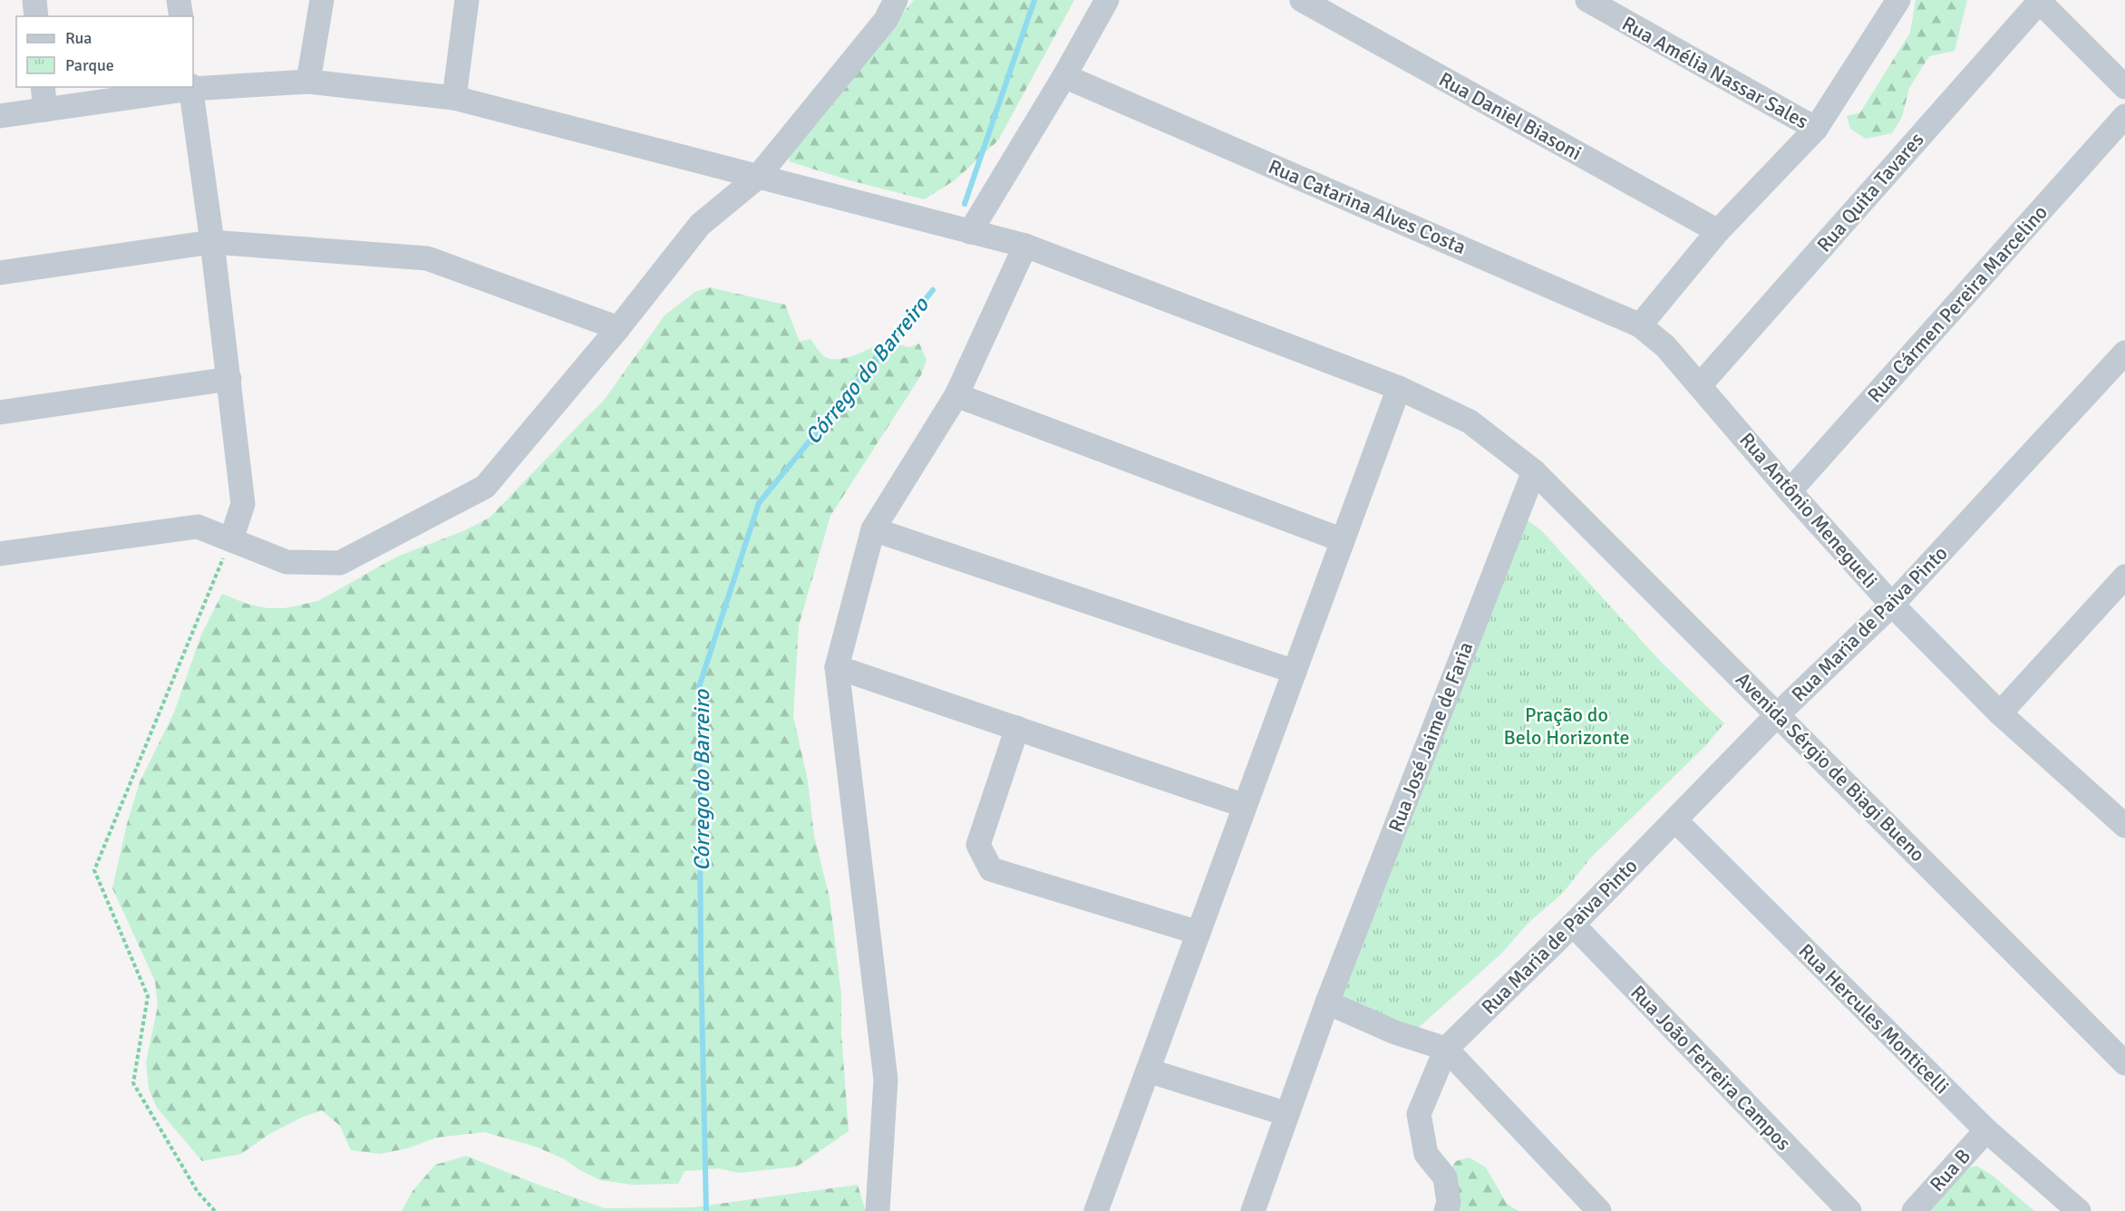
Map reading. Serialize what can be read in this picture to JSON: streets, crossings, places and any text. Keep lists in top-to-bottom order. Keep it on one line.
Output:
{"streets":{"street":["Rua Amélia Nassar Sales","Rua Daniel Biasoni","Rua Quita Tavares","Rua Catarina Alves Costa","Rua Cármen Pereira Marcelino","Rua Antônio Menegueli","Rua Maria de Paiva Pinto","Rua José Jaime de Faria","Avenida Sérgio de Biagi Bueno","Rua Hercules Monticelli","Rua João Ferreira Campos","Rua B"]},"crossings":[["Rua Quita Tavares","Rua Antônio Menegueli"],["Rua Catarina Alves Costa","Rua Antônio Menegueli"],["Rua Cármen Pereira Marcelino","Rua Antônio Menegueli"],["Rua Antônio Menegueli","Rua Maria de Paiva Pinto"],["Rua Maria de Paiva Pinto","Avenida Sérgio de Biagi Bueno"],["Rua Maria de Paiva Pinto","Rua Hercules Monticelli"],["Rua Maria de Paiva Pinto","Rua João Ferreira Campos"],["Rua José Jaime de Faria","Avenida Sérgio de Biagi Bueno"],["Rua Hercules Monticelli","Rua B"]],"water":["Córrego do Barreiro"],"parks":["Pração do Belo Horizonte"],"legend":["Rua","Parque"]}
